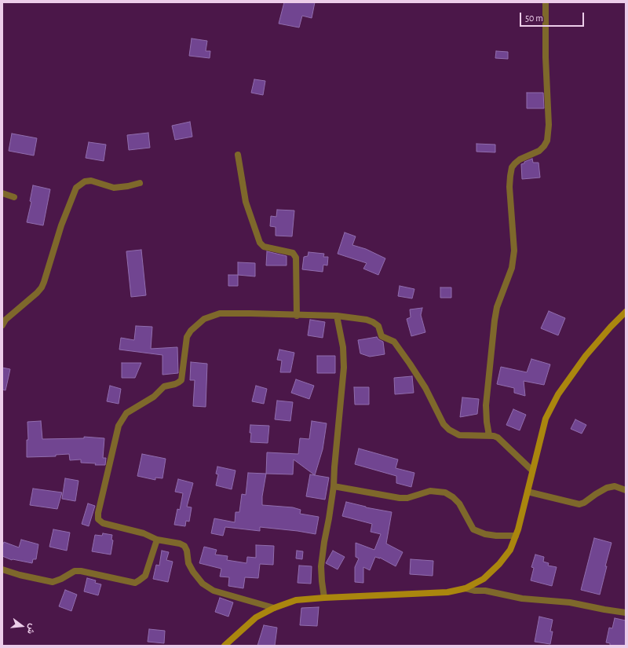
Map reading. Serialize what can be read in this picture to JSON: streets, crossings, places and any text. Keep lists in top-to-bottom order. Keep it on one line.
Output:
{"scale_bar":"50 m","north":"right"}
